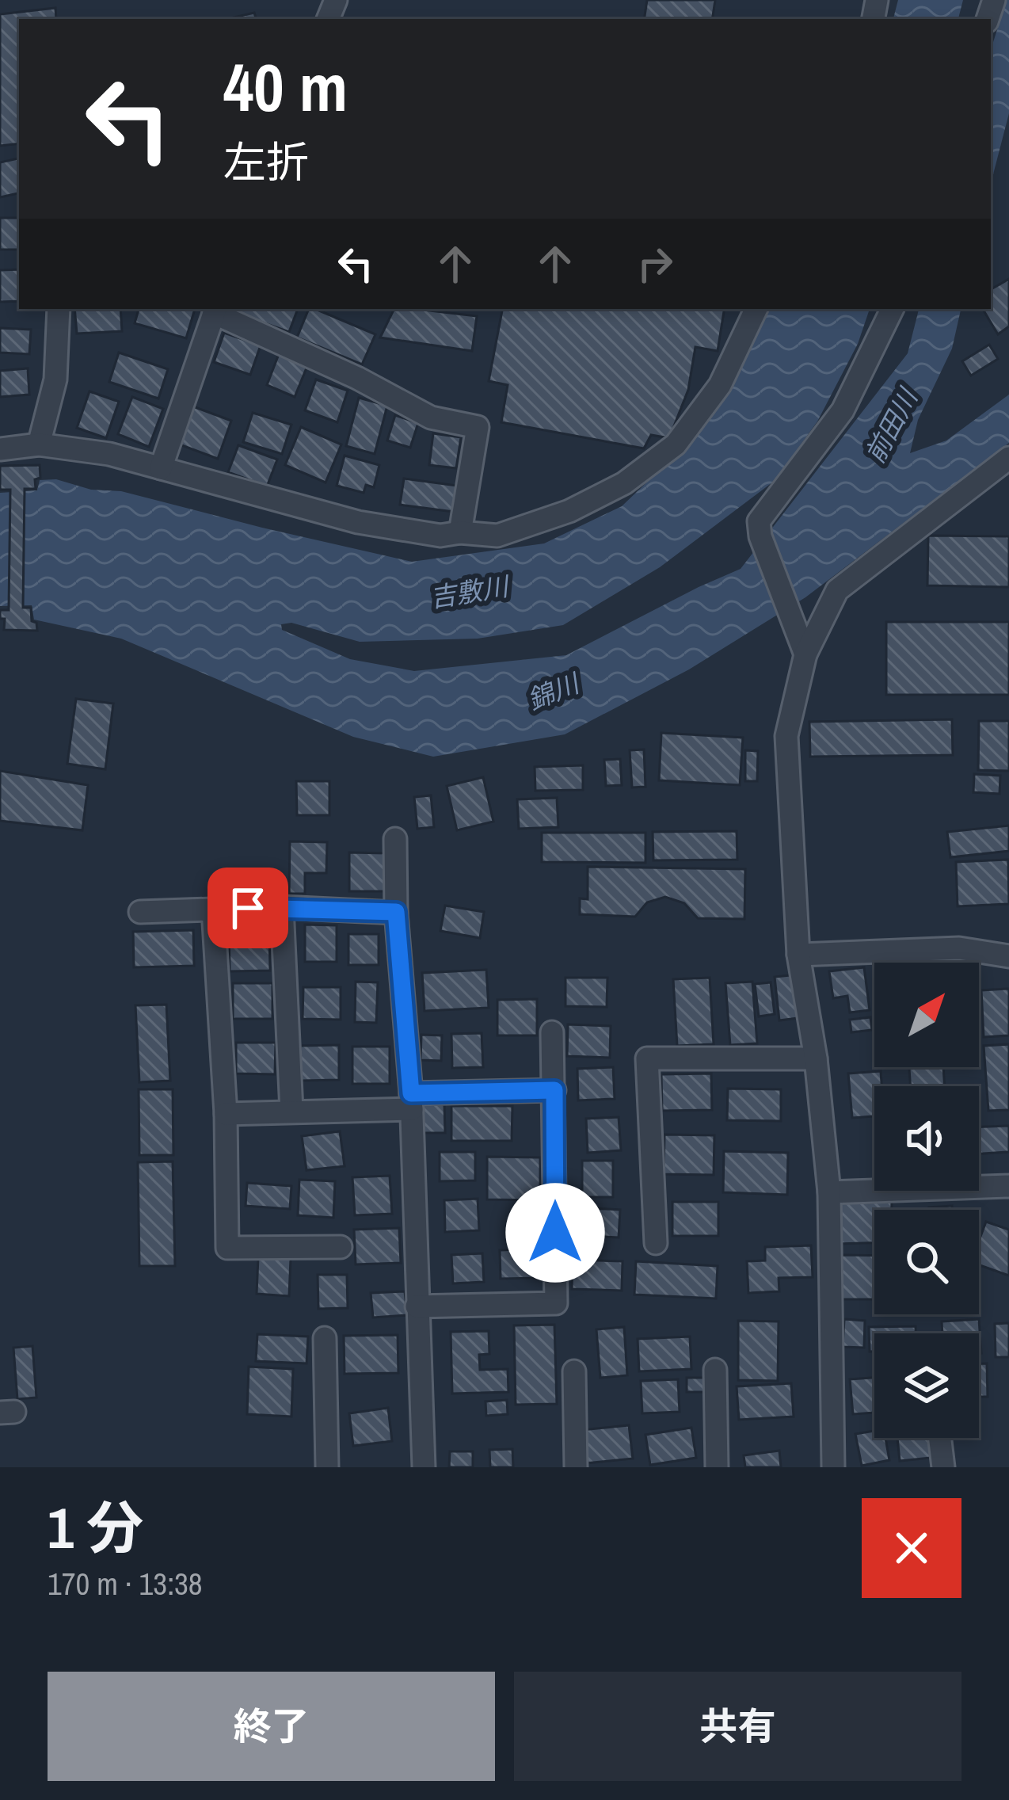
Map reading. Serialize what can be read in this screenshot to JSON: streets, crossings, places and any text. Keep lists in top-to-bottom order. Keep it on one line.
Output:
{"water":["前田川","吉敷川","錦川"],"north":"top right","page":{"turn":["40 m","左折"],"heading":["1 分","170 m · 13:38"],"buttons":["終了","共有"]}}
